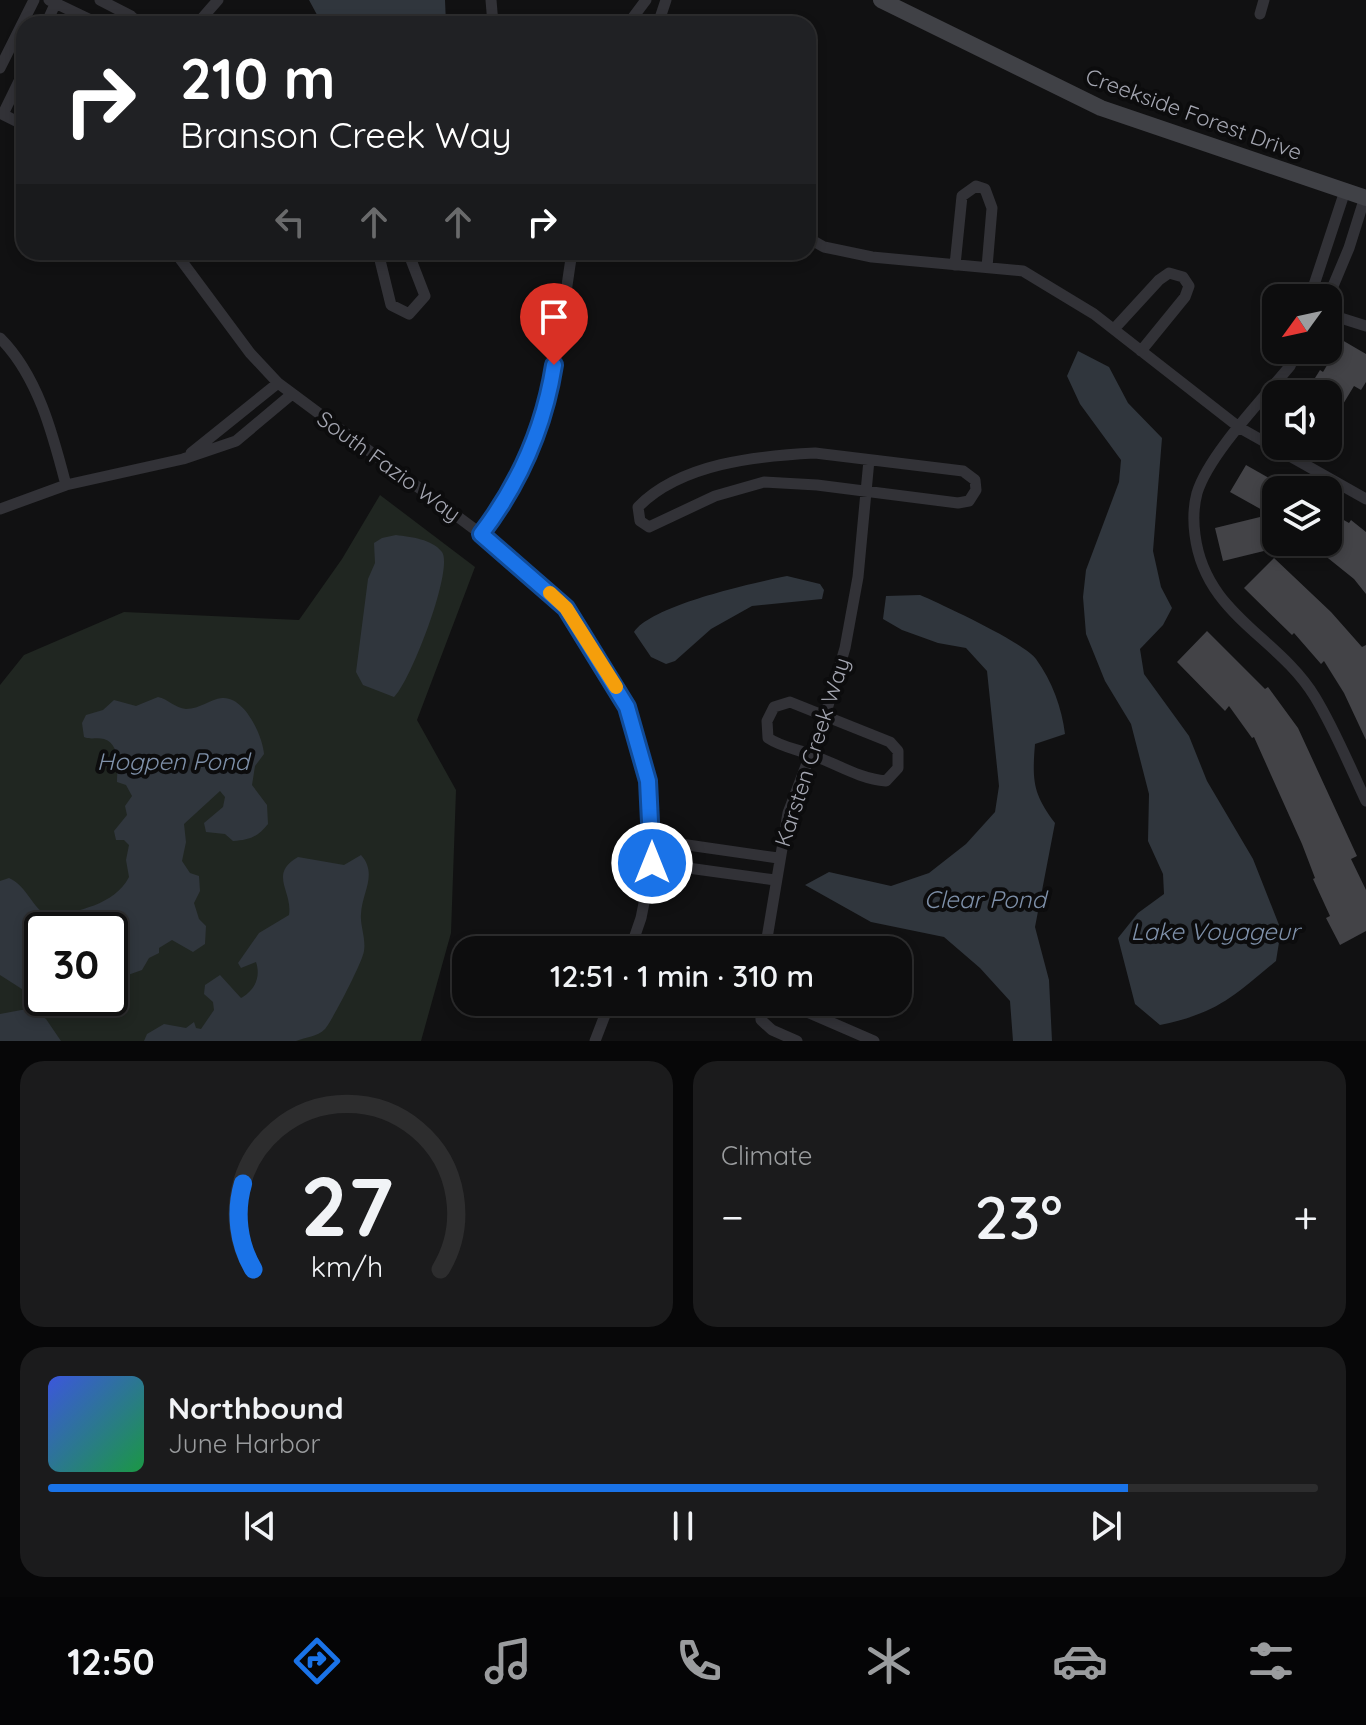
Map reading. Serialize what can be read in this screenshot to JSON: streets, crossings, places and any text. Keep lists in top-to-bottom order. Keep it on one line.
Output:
{"streets":{"main road":["Creekside Forest Drive"],"street":["South Fazio Way","Karsten Creek Way"]},"water":["Hogpen Pond","Clear Pond","Lake Voyageur"],"north":"bottom left","page":{"turn":["210 m","Branson Creek Way"],"limit":"30","trip":"12:51 · 1 min · 310 m","tile":"Climate","heat":["−","23°","+"],"song":["Northbound","June Harbor"],"tabs":"12:50","gauge":["27","km/h"]}}
